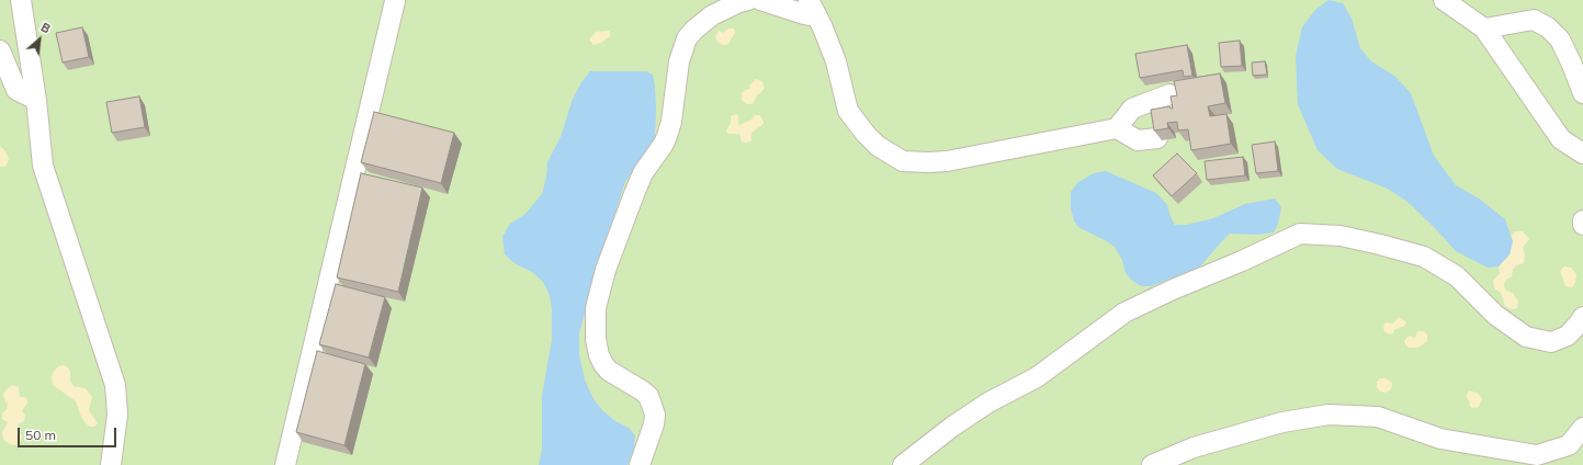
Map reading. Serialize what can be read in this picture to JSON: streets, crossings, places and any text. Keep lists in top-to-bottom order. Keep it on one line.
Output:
{"scale_bar":"50 m","north":"top right"}
